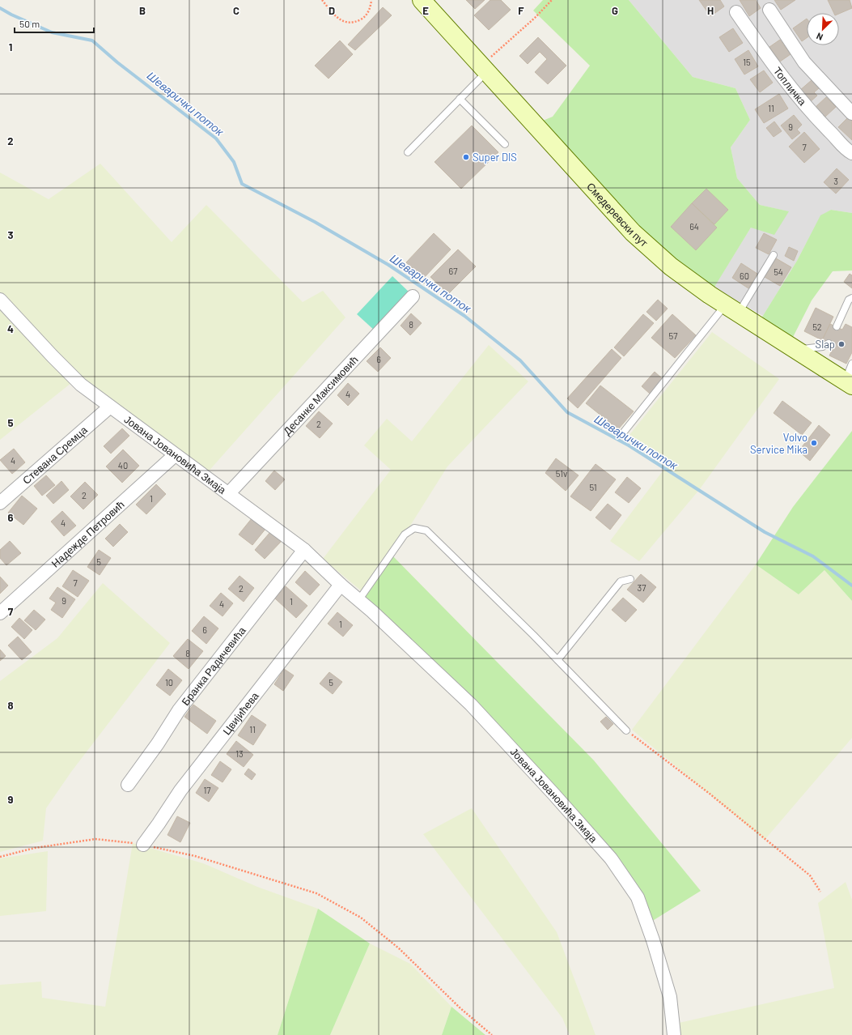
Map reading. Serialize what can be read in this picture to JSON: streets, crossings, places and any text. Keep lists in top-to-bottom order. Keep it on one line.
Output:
{"streets":{"main road":["Смедеревски пут"],"street":["Топличка","Десанке Максимовић","Стевана Сремца","Јована Јовановића Змаја","Надежде Петровић","Бранка Радичевића","Цвијићева"]},"crossings":[["Десанке Максимовић","Јована Јовановића Змаја"],["Стевана Сремца","Јована Јовановића Змаја"],["Јована Јовановића Змаја","Надежде Петровић"],["Јована Јовановића Змаја","Бранка Радичевића"],["Јована Јовановића Змаја","Цвијићева"]],"water":["Шеварички поток"],"places":["Super DIS","Slap","Volvo Service Mika"],"house_numbers":["15","11","9","7","3","64","67","54","60","8","52","57","6","4","2","4","40","51v","51","2","1","4","5","7","37","2","9","1","4","1","6","8","10","5","11","13","17"],"scale_bar":"50 m","north":"bottom left","grid":{"columns":["B","C","D","E","F","G","H"],"rows":["1","2","3","4","5","6","7","8","9"]}}
